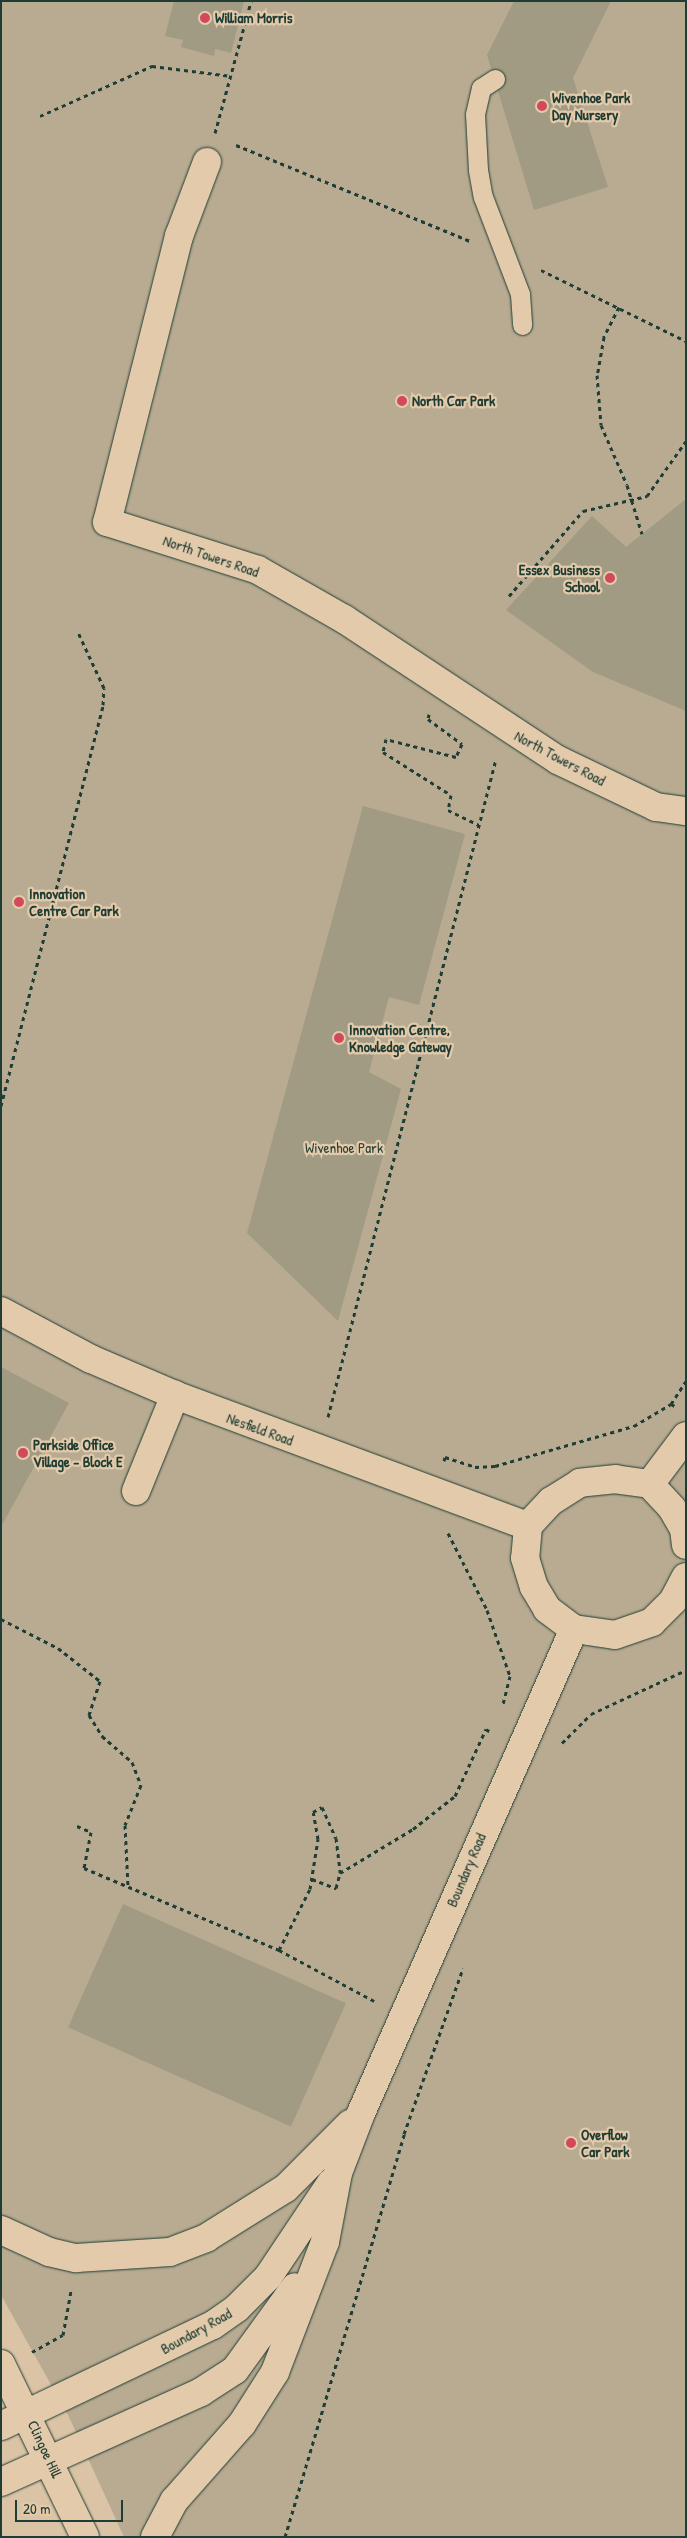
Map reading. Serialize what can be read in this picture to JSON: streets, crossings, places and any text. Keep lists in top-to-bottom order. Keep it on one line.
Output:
{"streets":{"street":["North Towers Road","Nesfield Road","Boundary Road","Clingoe Hill"]},"crossings":[["Boundary Road","Clingoe Hill"]],"parks":["Wivenhoe Park"],"places":["William Morris","Wivenhoe Park Day Nursery","North Car Park","Essex Business School","Innovation Centre Car Park","Innovation Centre, Knowledge Gateway","Parkside Office Village - Block E","Overflow Car Park"],"scale_bar":"20 m"}
